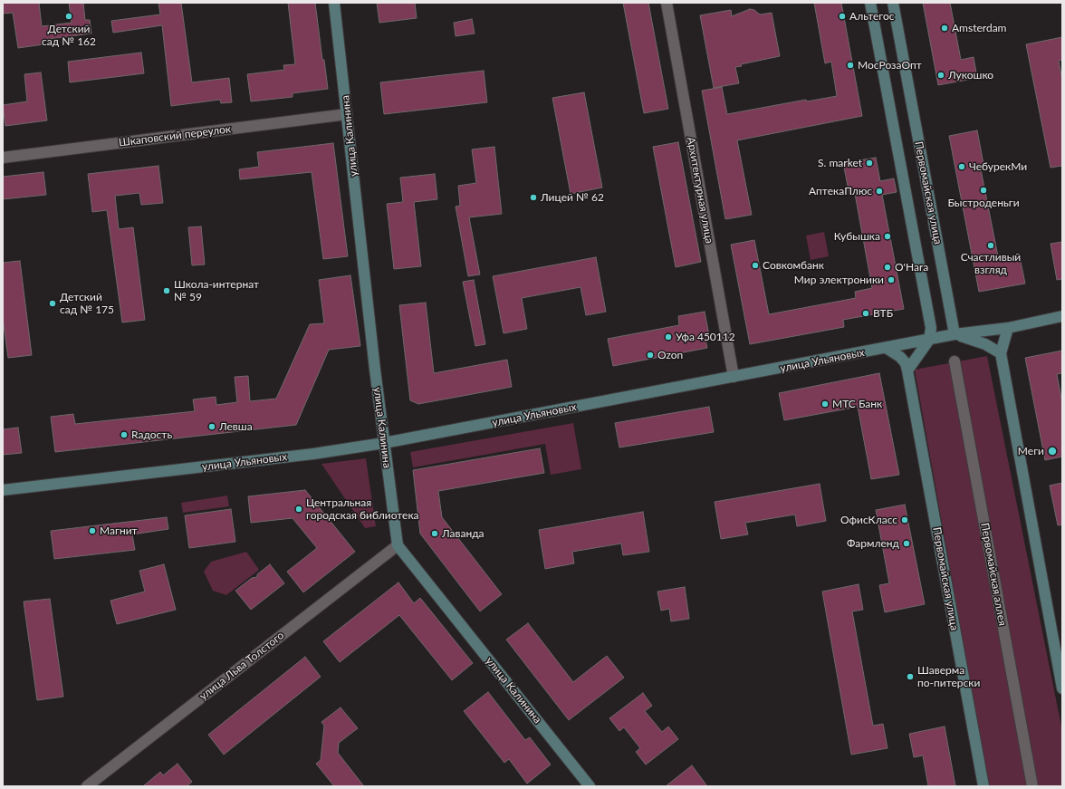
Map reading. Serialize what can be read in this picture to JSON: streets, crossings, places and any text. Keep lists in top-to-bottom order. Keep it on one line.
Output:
{"streets":{"main road":["улица Калинина","Первомайская улица","улица Ульяновых"],"street":["Шкаповский переулок","Архитектурная улица","Первомайская аллея","улица Льва Толстого"]},"crossings":[["Шкаповский переулок","улица Калинина"],["улица Калинина","улица Ульяновых"],["улица Калинина","улица Льва Толстого"],["Архитектурная улица","улица Ульяновых"],["Первомайская улица","улица Ульяновых"]],"places":["Детский сад № 162","Альтегос","Amsterdam","МосРозаОпт","Лукошко","S. market","ЧебурекМи","Быстроденьги","АптекаПлюс","Лицей № 62","Кубышка","Счастливый взгляд","Совкомбанк","O'Hara","Мир электроники","Школа-интернат № 59","Детский сад № 175","ВТБ","Уфа 450112","Ozon","МТС Банк","Левша","Rадость","Меги","Центральная городская библиотека","ОфисКласс","Магнит","Лаванда","Фармленд","Шаверма по-питерски"]}
